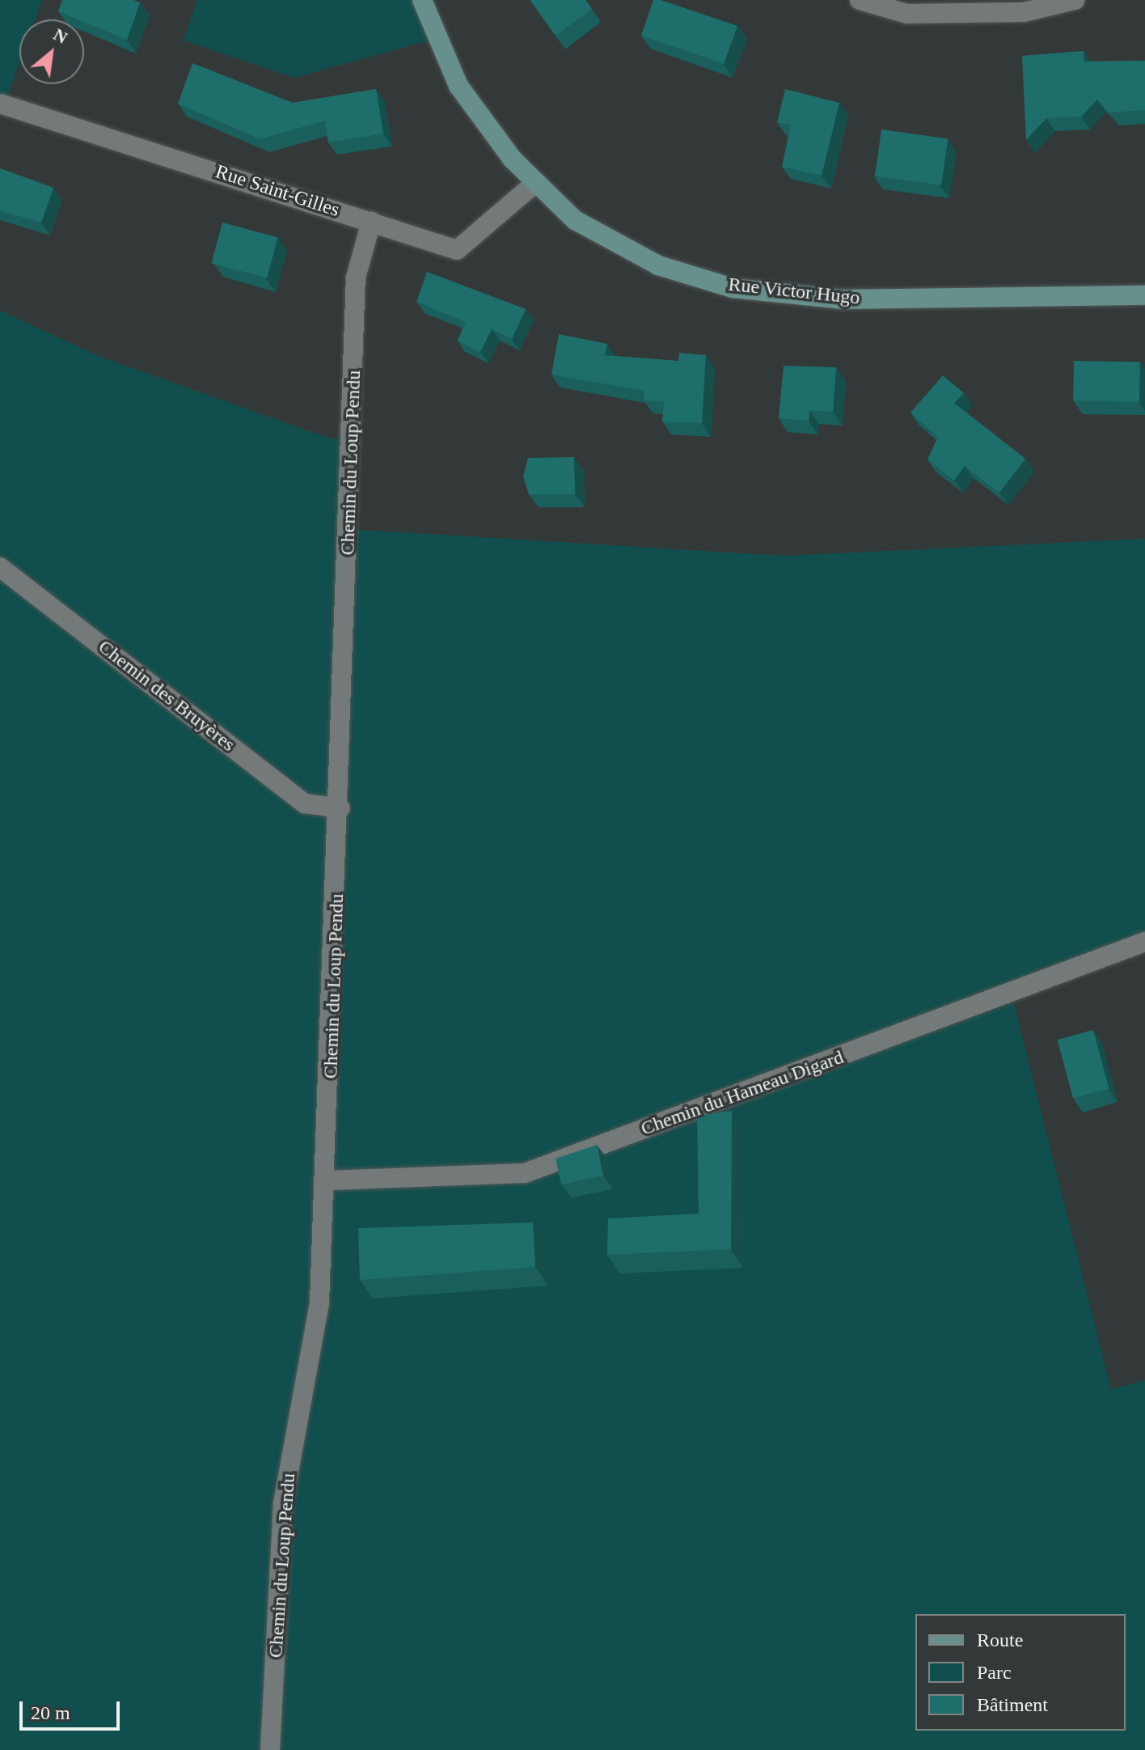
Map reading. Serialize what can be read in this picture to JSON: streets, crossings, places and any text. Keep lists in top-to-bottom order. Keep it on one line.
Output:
{"streets":{"main road":["Rue Victor Hugo"],"street":["Rue Saint-Gilles","Chemin du Loup Pendu","Chemin des Bruyères","Chemin du Hameau Digard"]},"crossings":[["Rue Saint-Gilles","Rue Victor Hugo"],["Rue Saint-Gilles","Chemin du Loup Pendu"],["Chemin du Loup Pendu","Chemin des Bruyères"],["Chemin du Loup Pendu","Chemin du Hameau Digard"]],"legend":["Route","Parc","Bâtiment"],"scale_bar":"20 m","north":"top right"}
